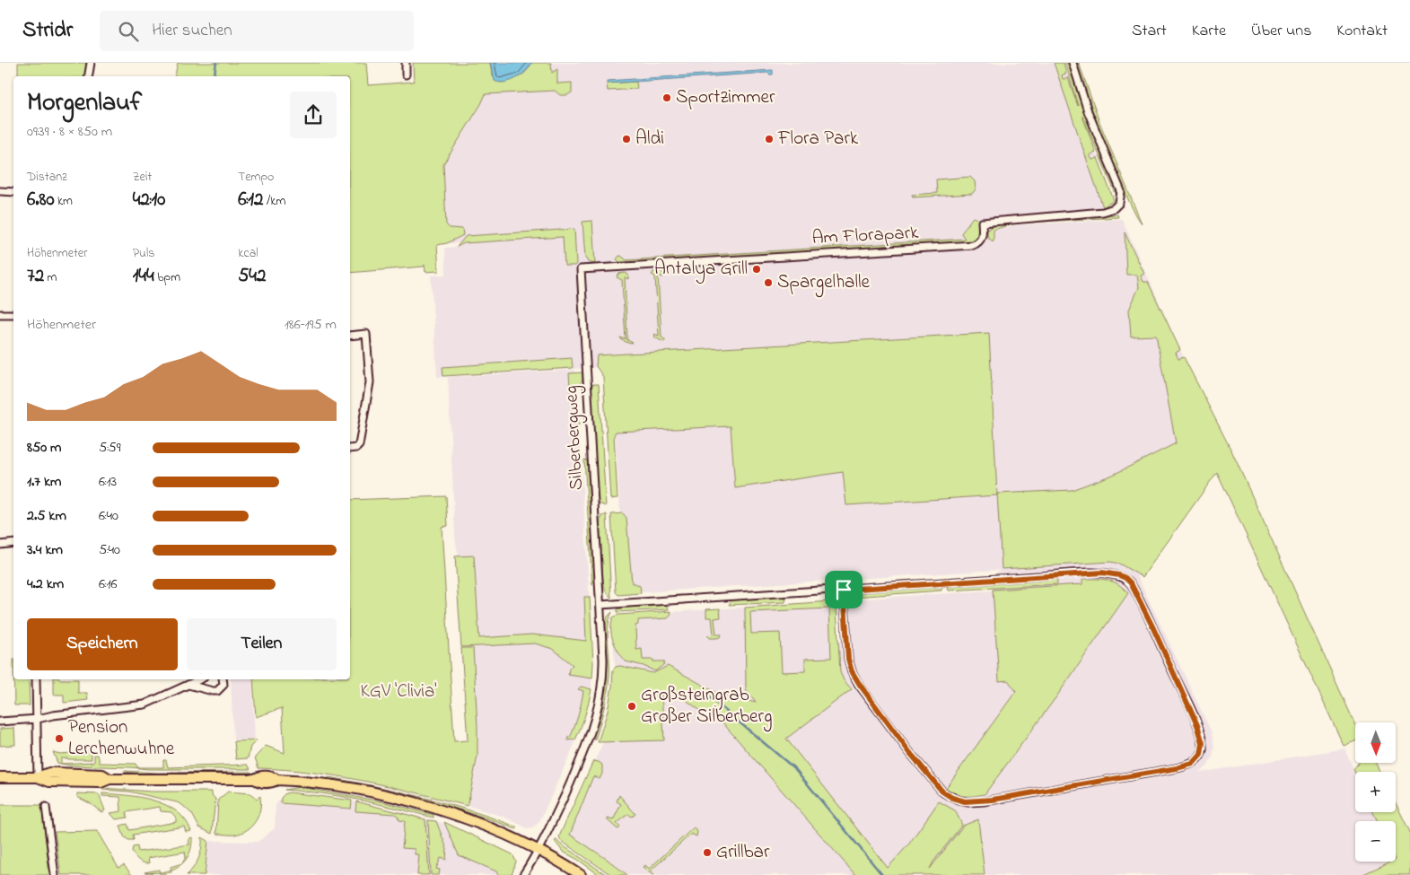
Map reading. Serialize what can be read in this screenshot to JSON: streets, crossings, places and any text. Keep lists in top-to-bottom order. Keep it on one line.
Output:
{"streets":{"street":["Am Florapark","Silberbergweg"]},"crossings":[["Am Florapark","Silberbergweg"]],"parks":["KGV 'Clivia'"],"places":["Sportzimmer","Aldi","Flora Park","Antalya Grill","Spargelhalle","Großsteingrab Großer Silberberg","Pension Lerchenwuhne","Grillbar"],"north":"bottom","page":{"header":"Stridr","search":"Hier suchen","nav":["Start","Karte","Über uns","Kontakt"],"heading":["Morgenlauf","09:39 · 8 × 850 m"],"stats":[["Distanz","6.80 km"],["Zeit","42:10"],["Tempo","6:12 /km"],["Höhenmeter","72 m"],["Puls","144 bpm"],["kcal","542"]],"chart":["Höhenmeter","186–195 m"],"list":[{"name":"850 m","note":"5:59"},{"name":"1.7 km","note":"6:13"},{"name":"2.5 km","note":"6:40"},{"name":"3.4 km","note":"5:40"},{"name":"4.2 km","note":"6:16"}],"buttons":["Speichern","Teilen"],"map_buttons":["+","−"]}}
